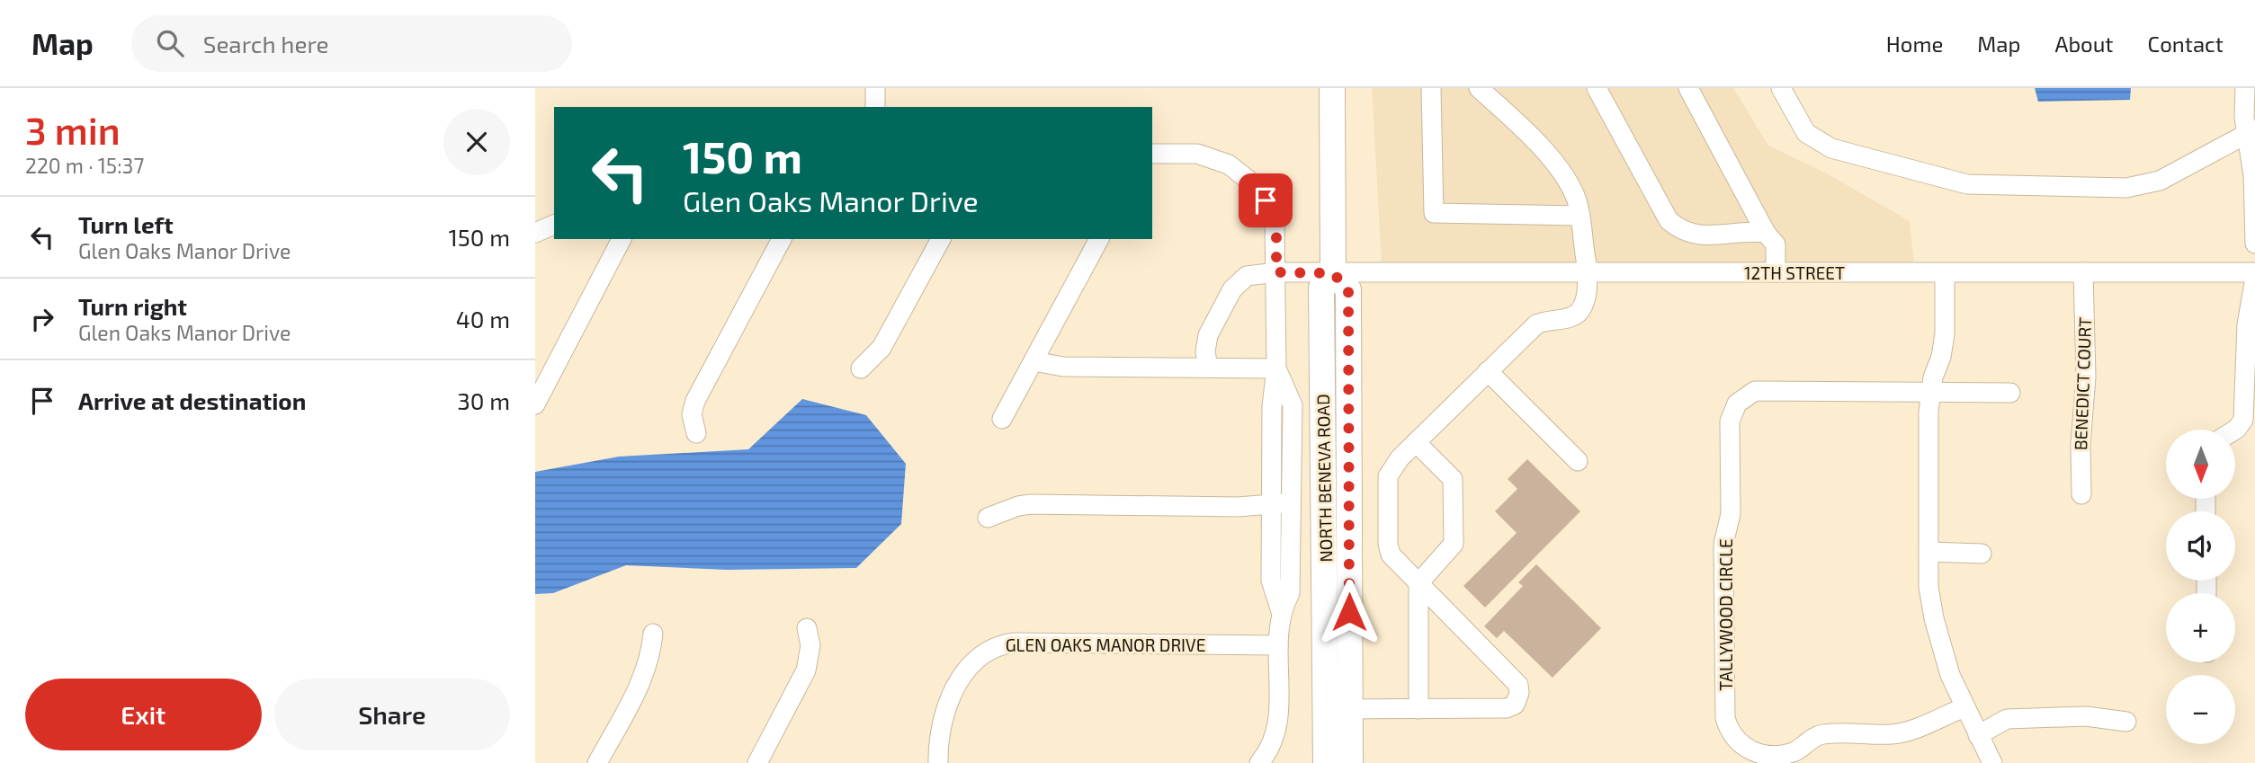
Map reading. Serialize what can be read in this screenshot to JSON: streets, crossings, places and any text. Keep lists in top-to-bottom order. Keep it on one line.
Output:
{"streets":{"main road":["NORTH BENEVA ROAD"],"street":["12TH STREET","BENEDICT COURT","TALLYWOOD CIRCLE","GLEN OAKS MANOR DRIVE"]},"crossings":[["12TH STREET","BENEDICT COURT"],["12TH STREET","NORTH BENEVA ROAD"]],"north":"bottom","page":{"header":"Map","search":"Search here","nav":["Home","Map","About","Contact"],"heading":["3 min","220 m · 15:37"],"turn":["150 m","Glen Oaks Manor Drive"],"list":[{"name":"Turn left","note":"Glen Oaks Manor Drive","value":"150 m"},{"name":"Turn right","note":"Glen Oaks Manor Drive","value":"40 m"},{"name":"Arrive at destination","value":"30 m"}],"map_buttons":["+","−"],"buttons":["Exit","Share"]}}
